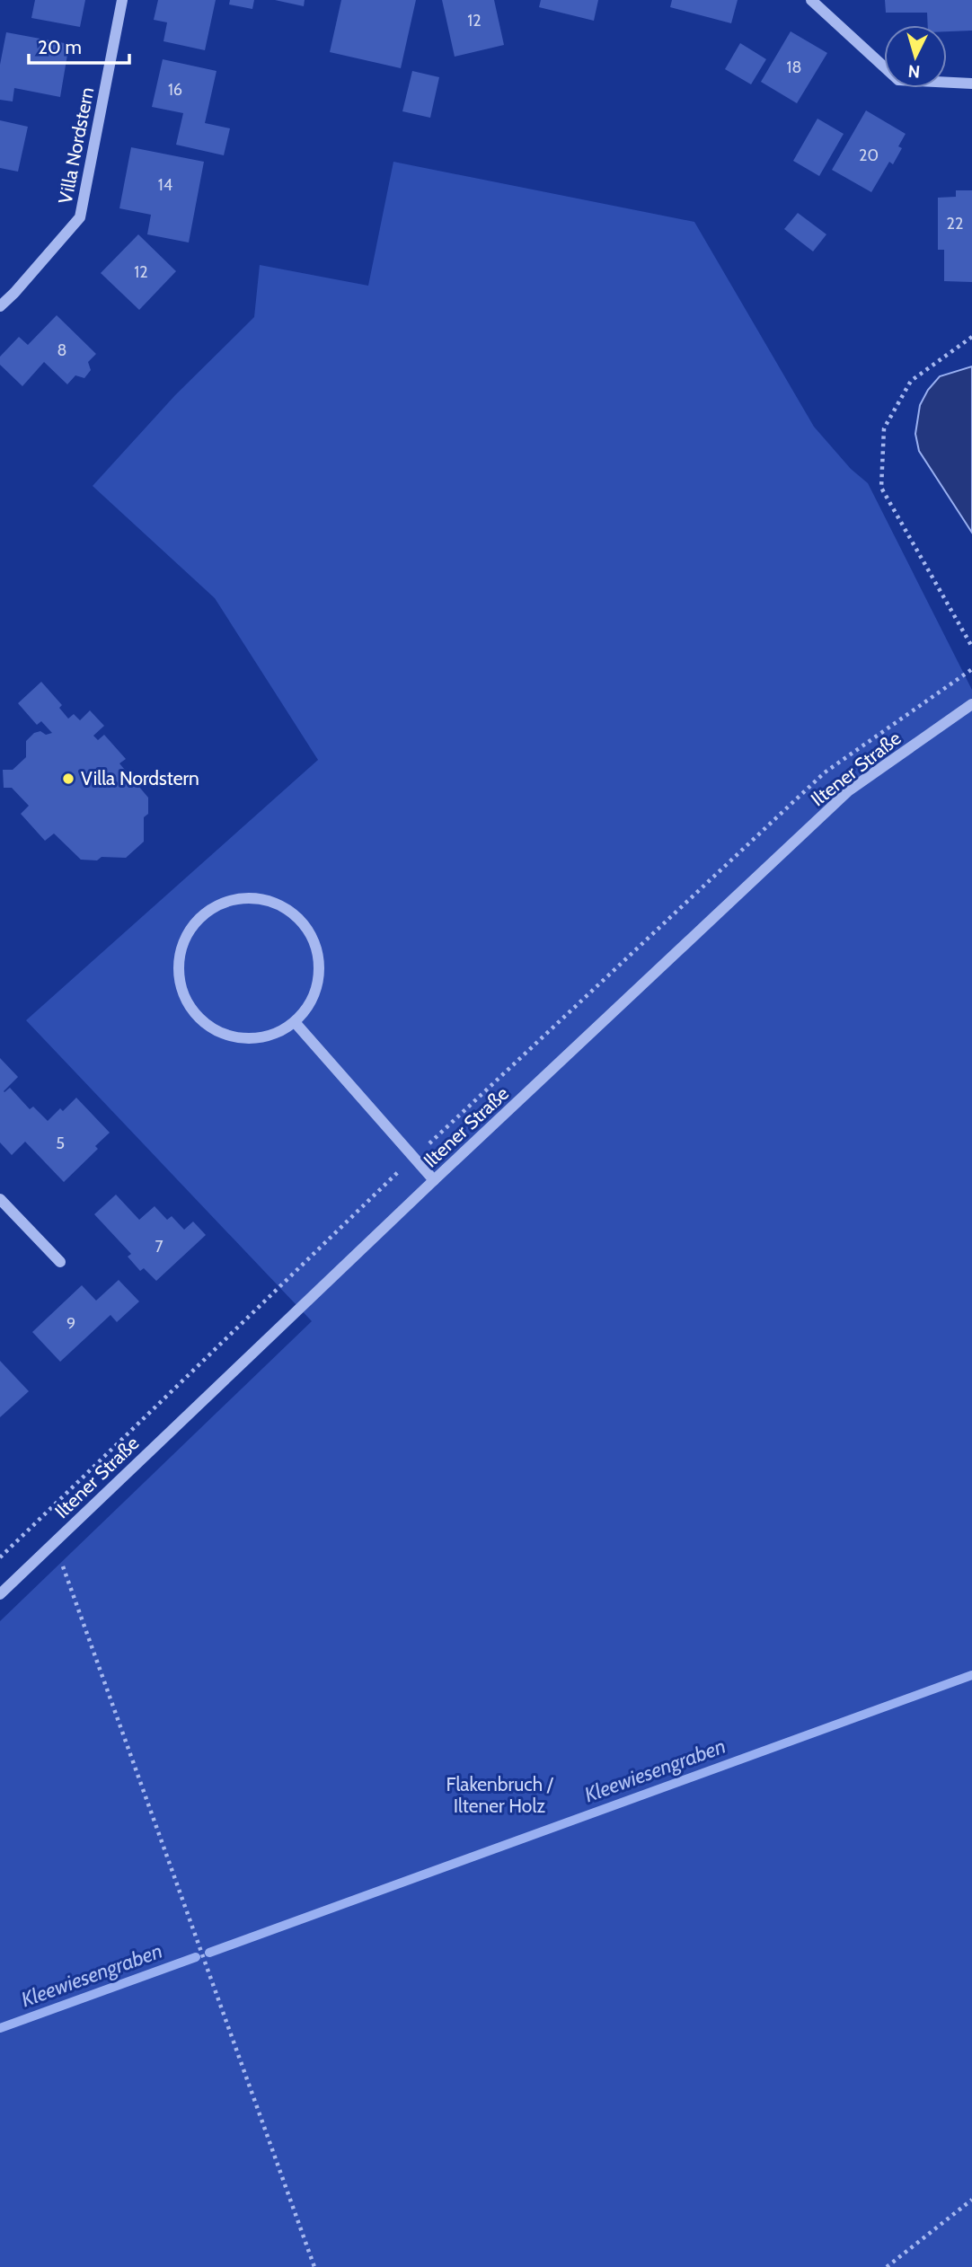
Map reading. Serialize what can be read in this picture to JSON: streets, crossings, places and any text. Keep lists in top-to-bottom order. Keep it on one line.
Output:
{"streets":{"street":["Villa Nordstern","Iltener Straße"]},"water":["Kleewiesengraben"],"parks":["Flakenbruch / Iltener Holz"],"places":["Villa Nordstern"],"house_numbers":["12","18","16","20","14","22","12","8","5","7","9"],"scale_bar":"20 m","north":"bottom"}
